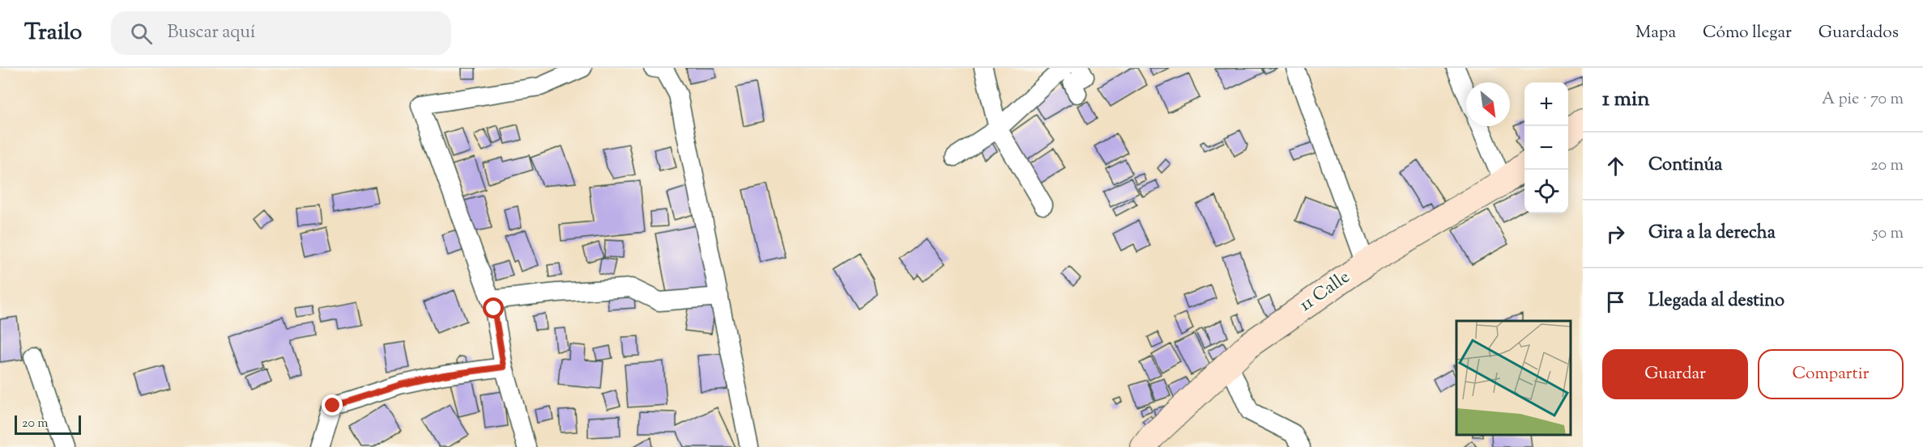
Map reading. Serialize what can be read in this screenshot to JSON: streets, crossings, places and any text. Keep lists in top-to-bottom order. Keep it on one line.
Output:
{"streets":{"street":["11 Calle"]},"scale_bar":"20 m","north":"bottom right","page":{"header":"Trailo","search":"Buscar aquí","nav":["Mapa","Cómo llegar","Guardados"],"heading":["1 min","A pie · 70 m"],"map_buttons":["+","−"],"list":[["Continúa","20 m"],["Gira a la derecha","50 m"],"Llegada al destino"],"buttons":["Guardar","Compartir"],"scale":"20 m"}}
